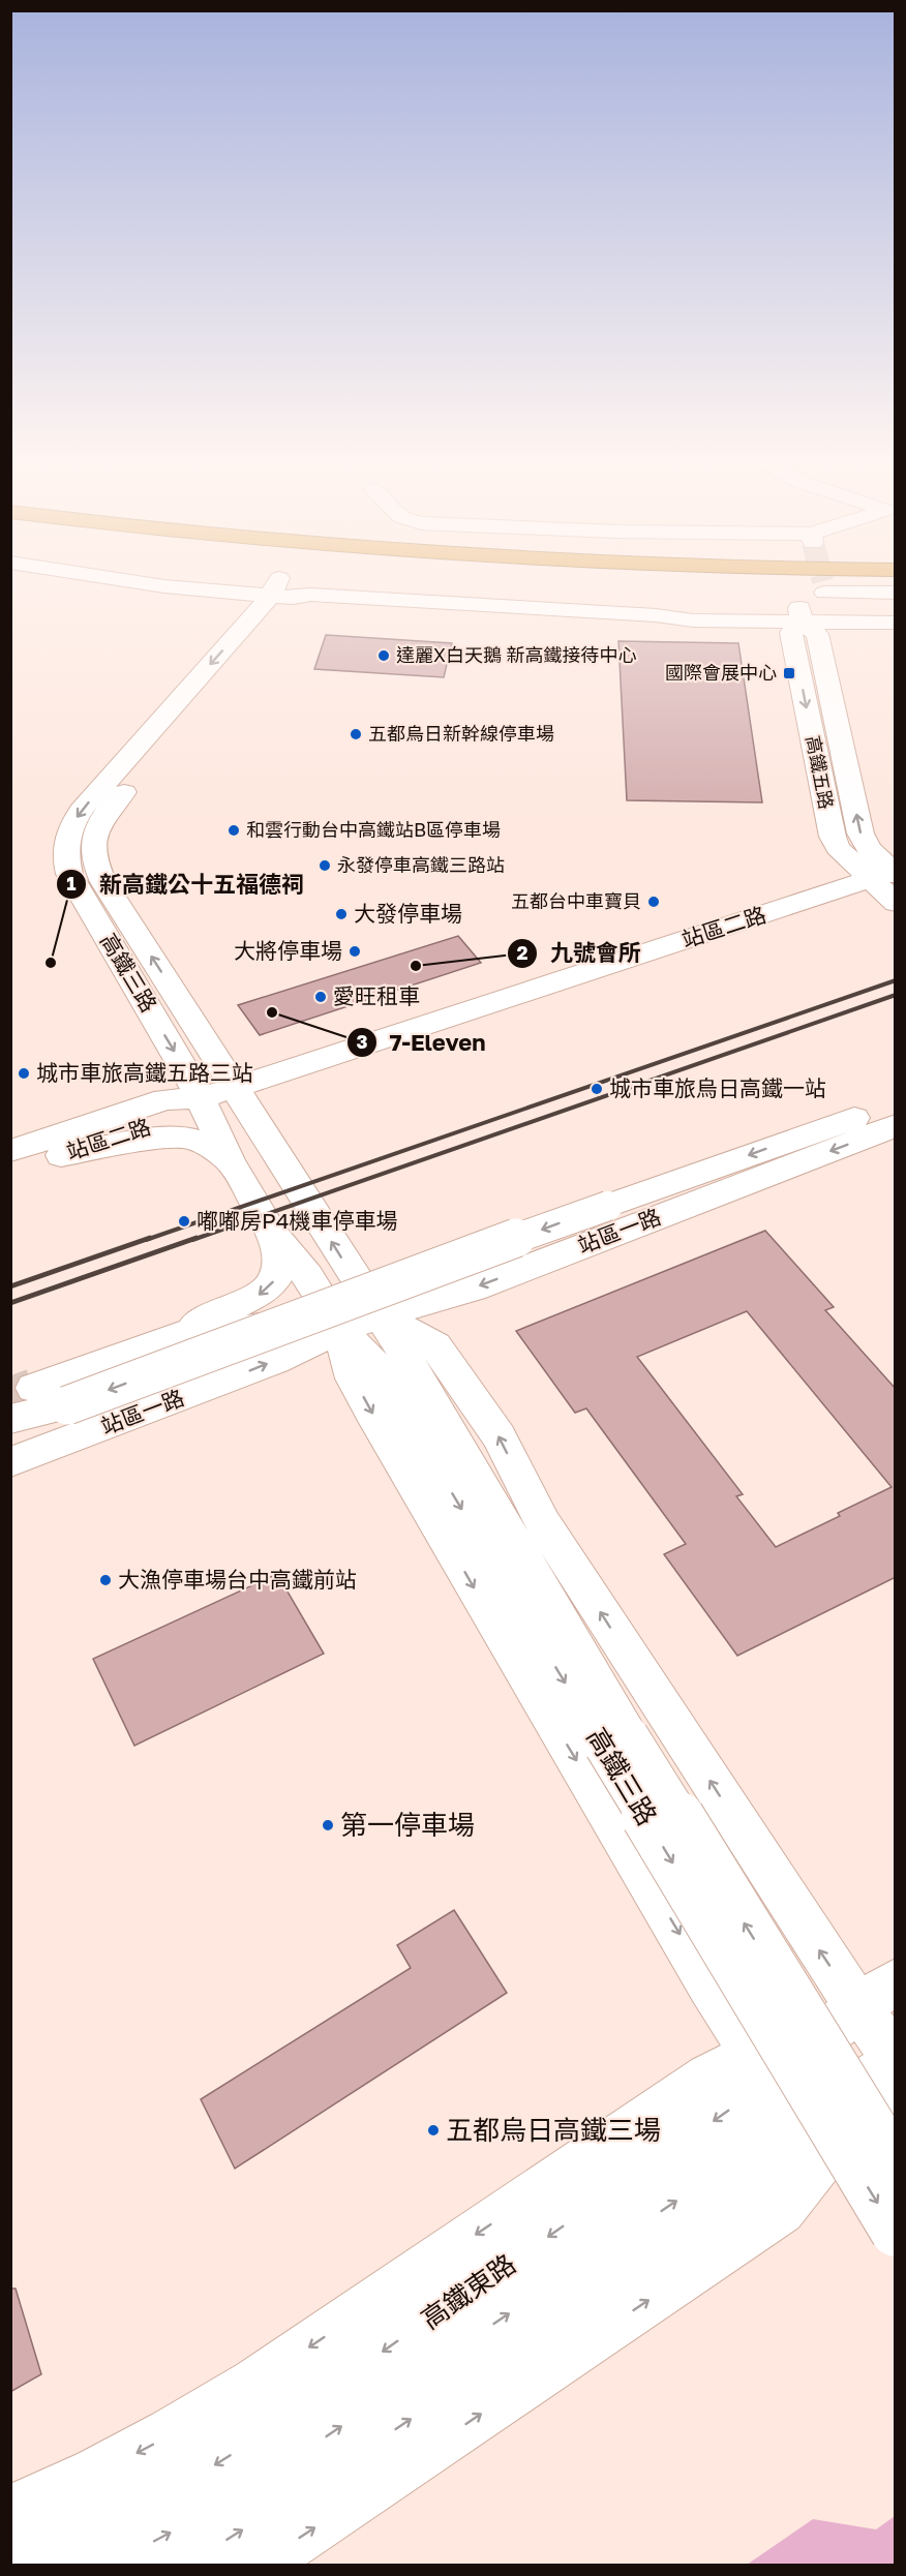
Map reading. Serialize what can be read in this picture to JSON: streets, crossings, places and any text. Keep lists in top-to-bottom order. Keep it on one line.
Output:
{"streets":{"street":["高鐵五路","站區二路","高鐵三路","站區一路","高鐵東路"]},"crossings":[["高鐵五路","站區二路"],["站區二路","高鐵三路"],["高鐵三路","站區一路"],["高鐵三路","高鐵東路"]],"places":{"other":["達麗X白天鵝 新高鐵接待中心","五都烏日新幹線停車場","和雲行動台中高鐵站B區停車場","永發停車高鐵三路站","五都台中車寶貝","大發停車場","大將停車場","新高鐵公十五福德祠","九號會所","愛旺租車","7-Eleven","城市車旅高鐵五路三站","城市車旅烏日高鐵一站","嘟嘟房P4機車停車場","大漁停車場台中高鐵前站","第一停車場","五都烏日高鐵三場"],"transit":["國際會展中心"]}}
